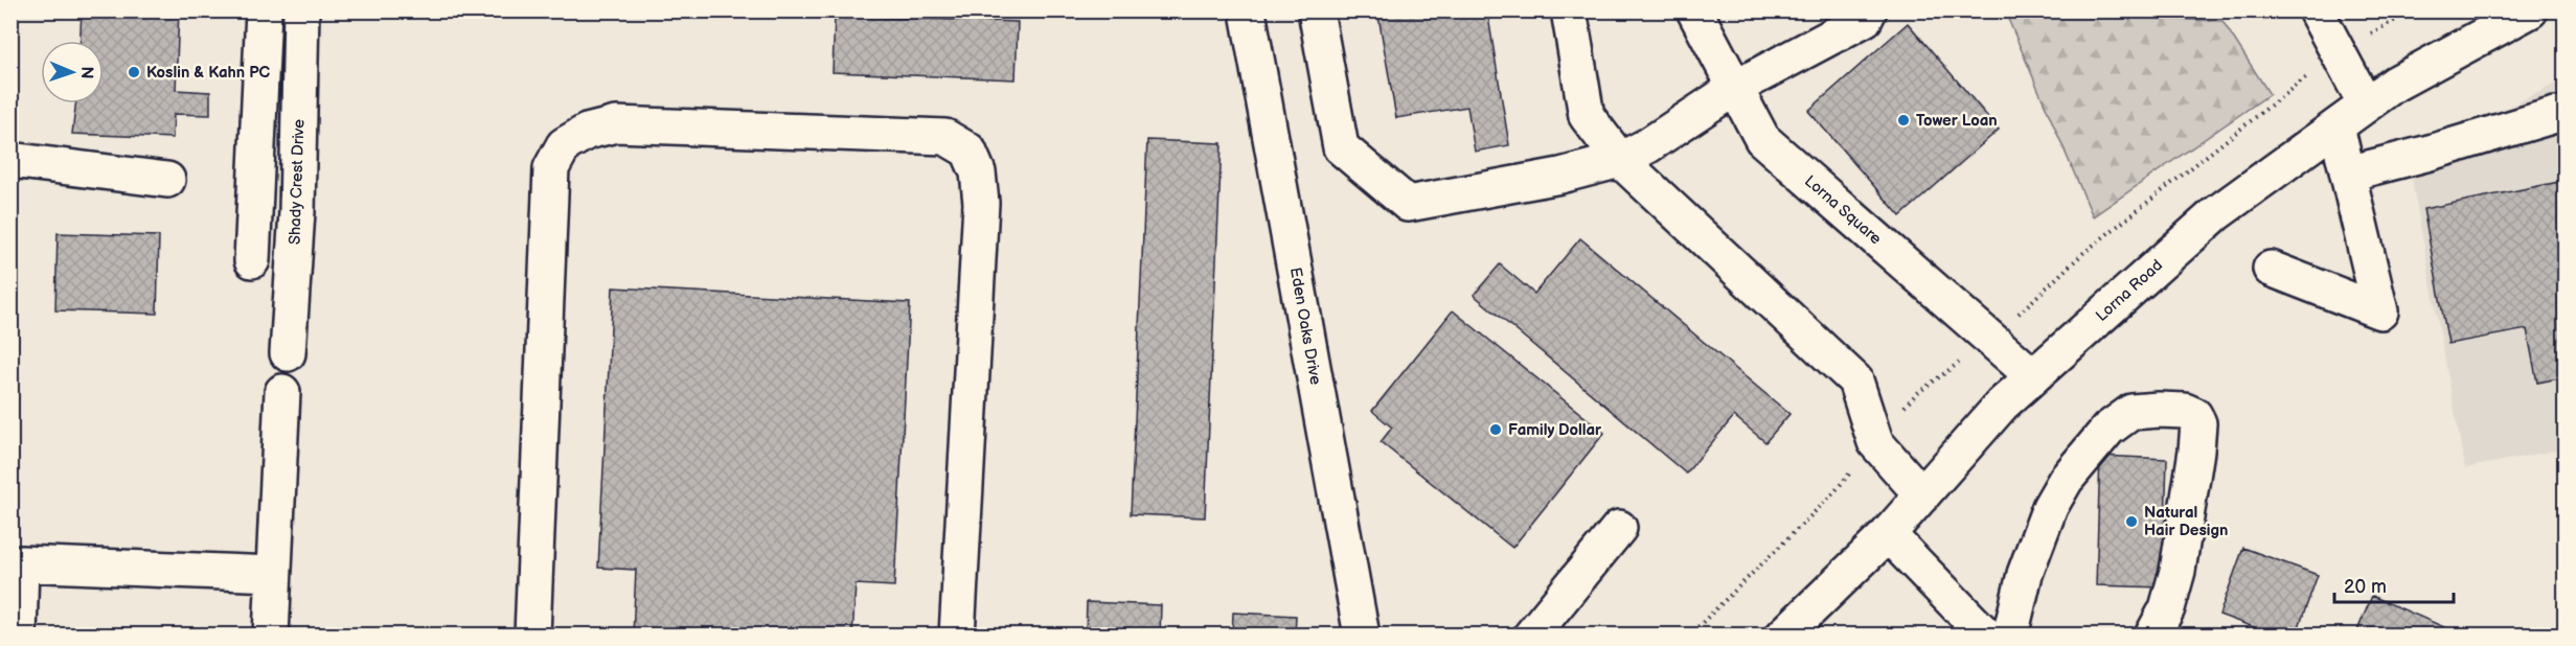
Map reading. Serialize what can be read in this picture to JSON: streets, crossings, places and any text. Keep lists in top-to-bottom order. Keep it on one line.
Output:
{"streets":{"street":["Shady Crest Drive","Lorna Square","Lorna Road","Eden Oaks Drive"]},"crossings":[["Lorna Square","Lorna Road"]],"places":["Koslin & Kahn PC","Tower Loan","Family Dollar","Natural Hair Design"],"scale_bar":"20 m","north":"right"}
